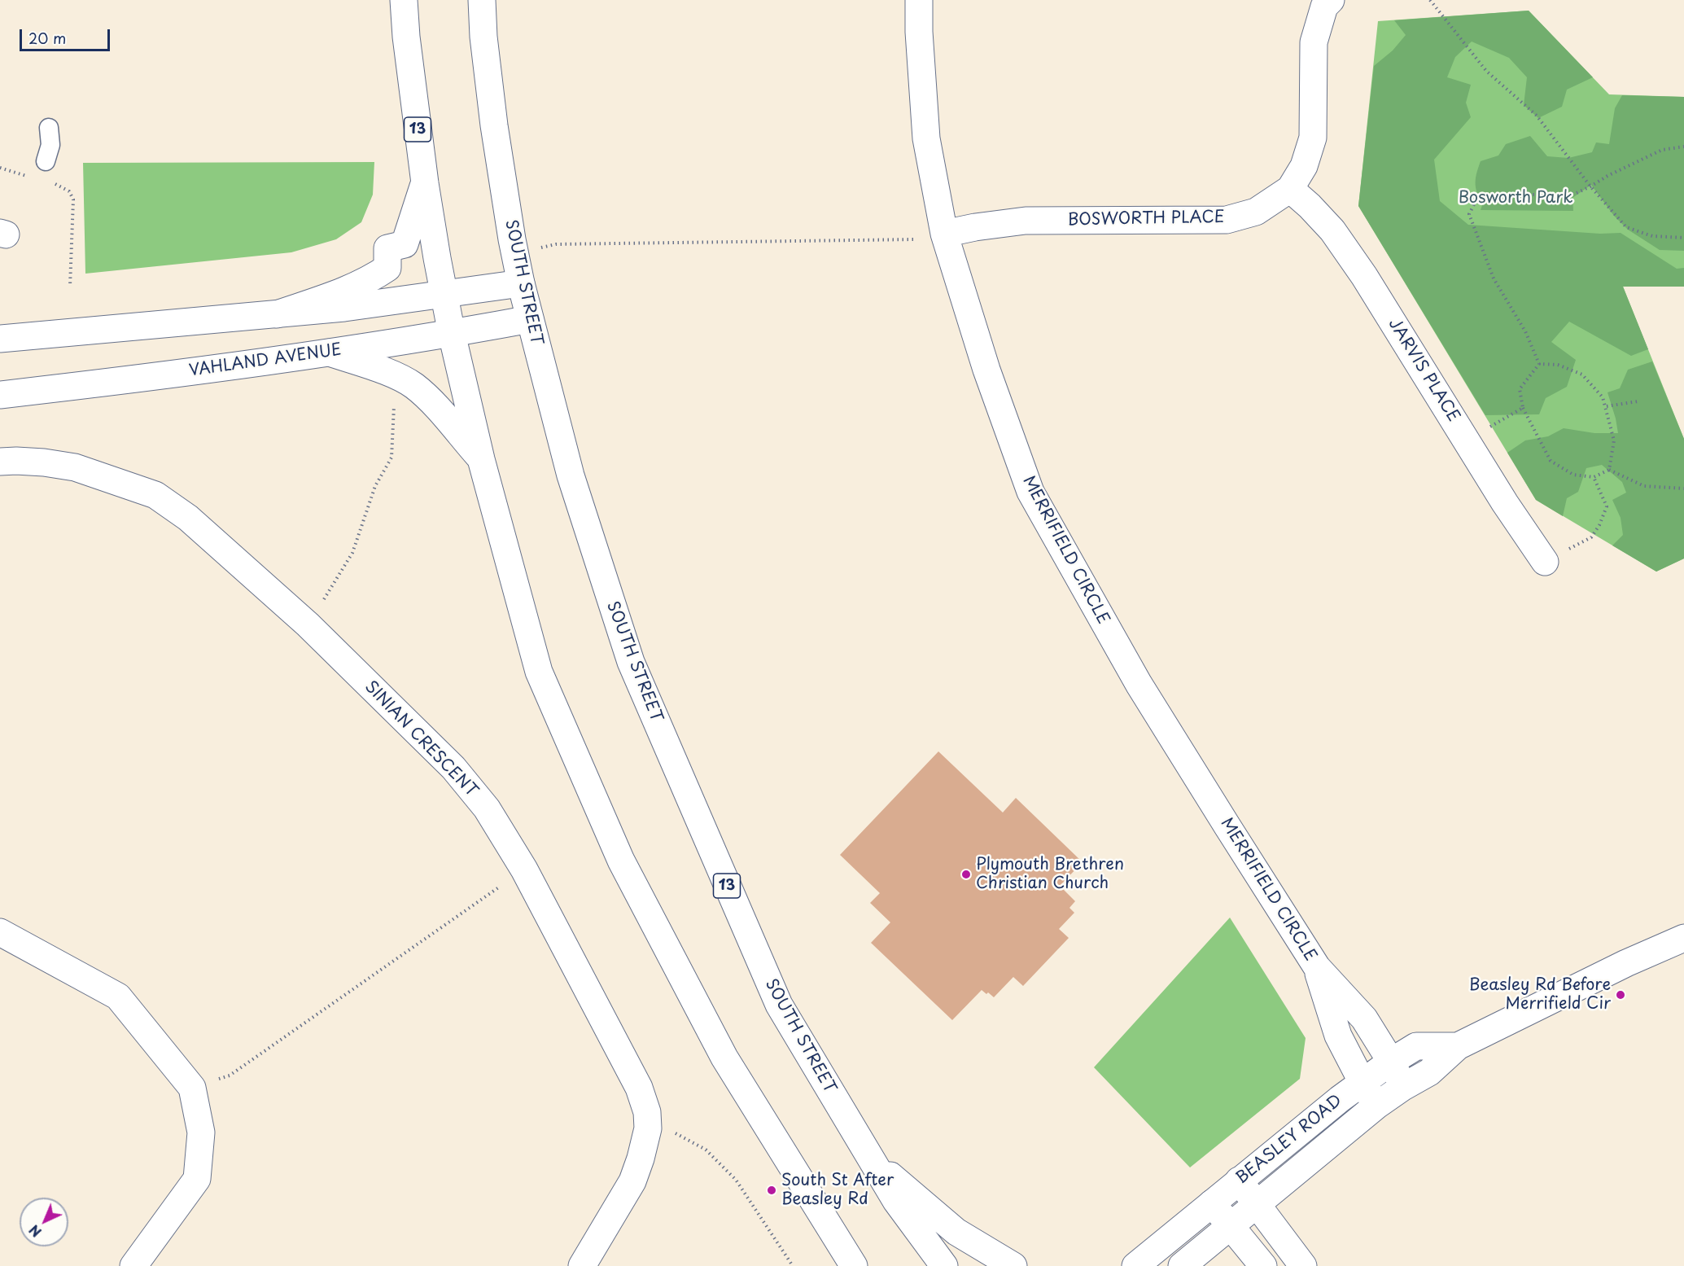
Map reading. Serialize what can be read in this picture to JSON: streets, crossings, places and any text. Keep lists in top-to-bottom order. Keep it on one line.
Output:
{"streets":{"main road":["13","BOSWORTH PLACE","SOUTH STREET","VAHLAND AVENUE","JARVIS PLACE","MERRIFIELD CIRCLE","SINIAN CRESCENT","BEASLEY ROAD"]},"crossings":[["13","VAHLAND AVENUE"],["BOSWORTH PLACE","JARVIS PLACE"],["BOSWORTH PLACE","MERRIFIELD CIRCLE"],["SOUTH STREET","VAHLAND AVENUE"],["MERRIFIELD CIRCLE","BEASLEY ROAD"]],"parks":["Bosworth Park"],"places":["Plymouth Brethren Christian Church","Beasley Rd Before Merrifield Cir","South St After Beasley Rd"],"scale_bar":"20 m","north":"bottom left"}
